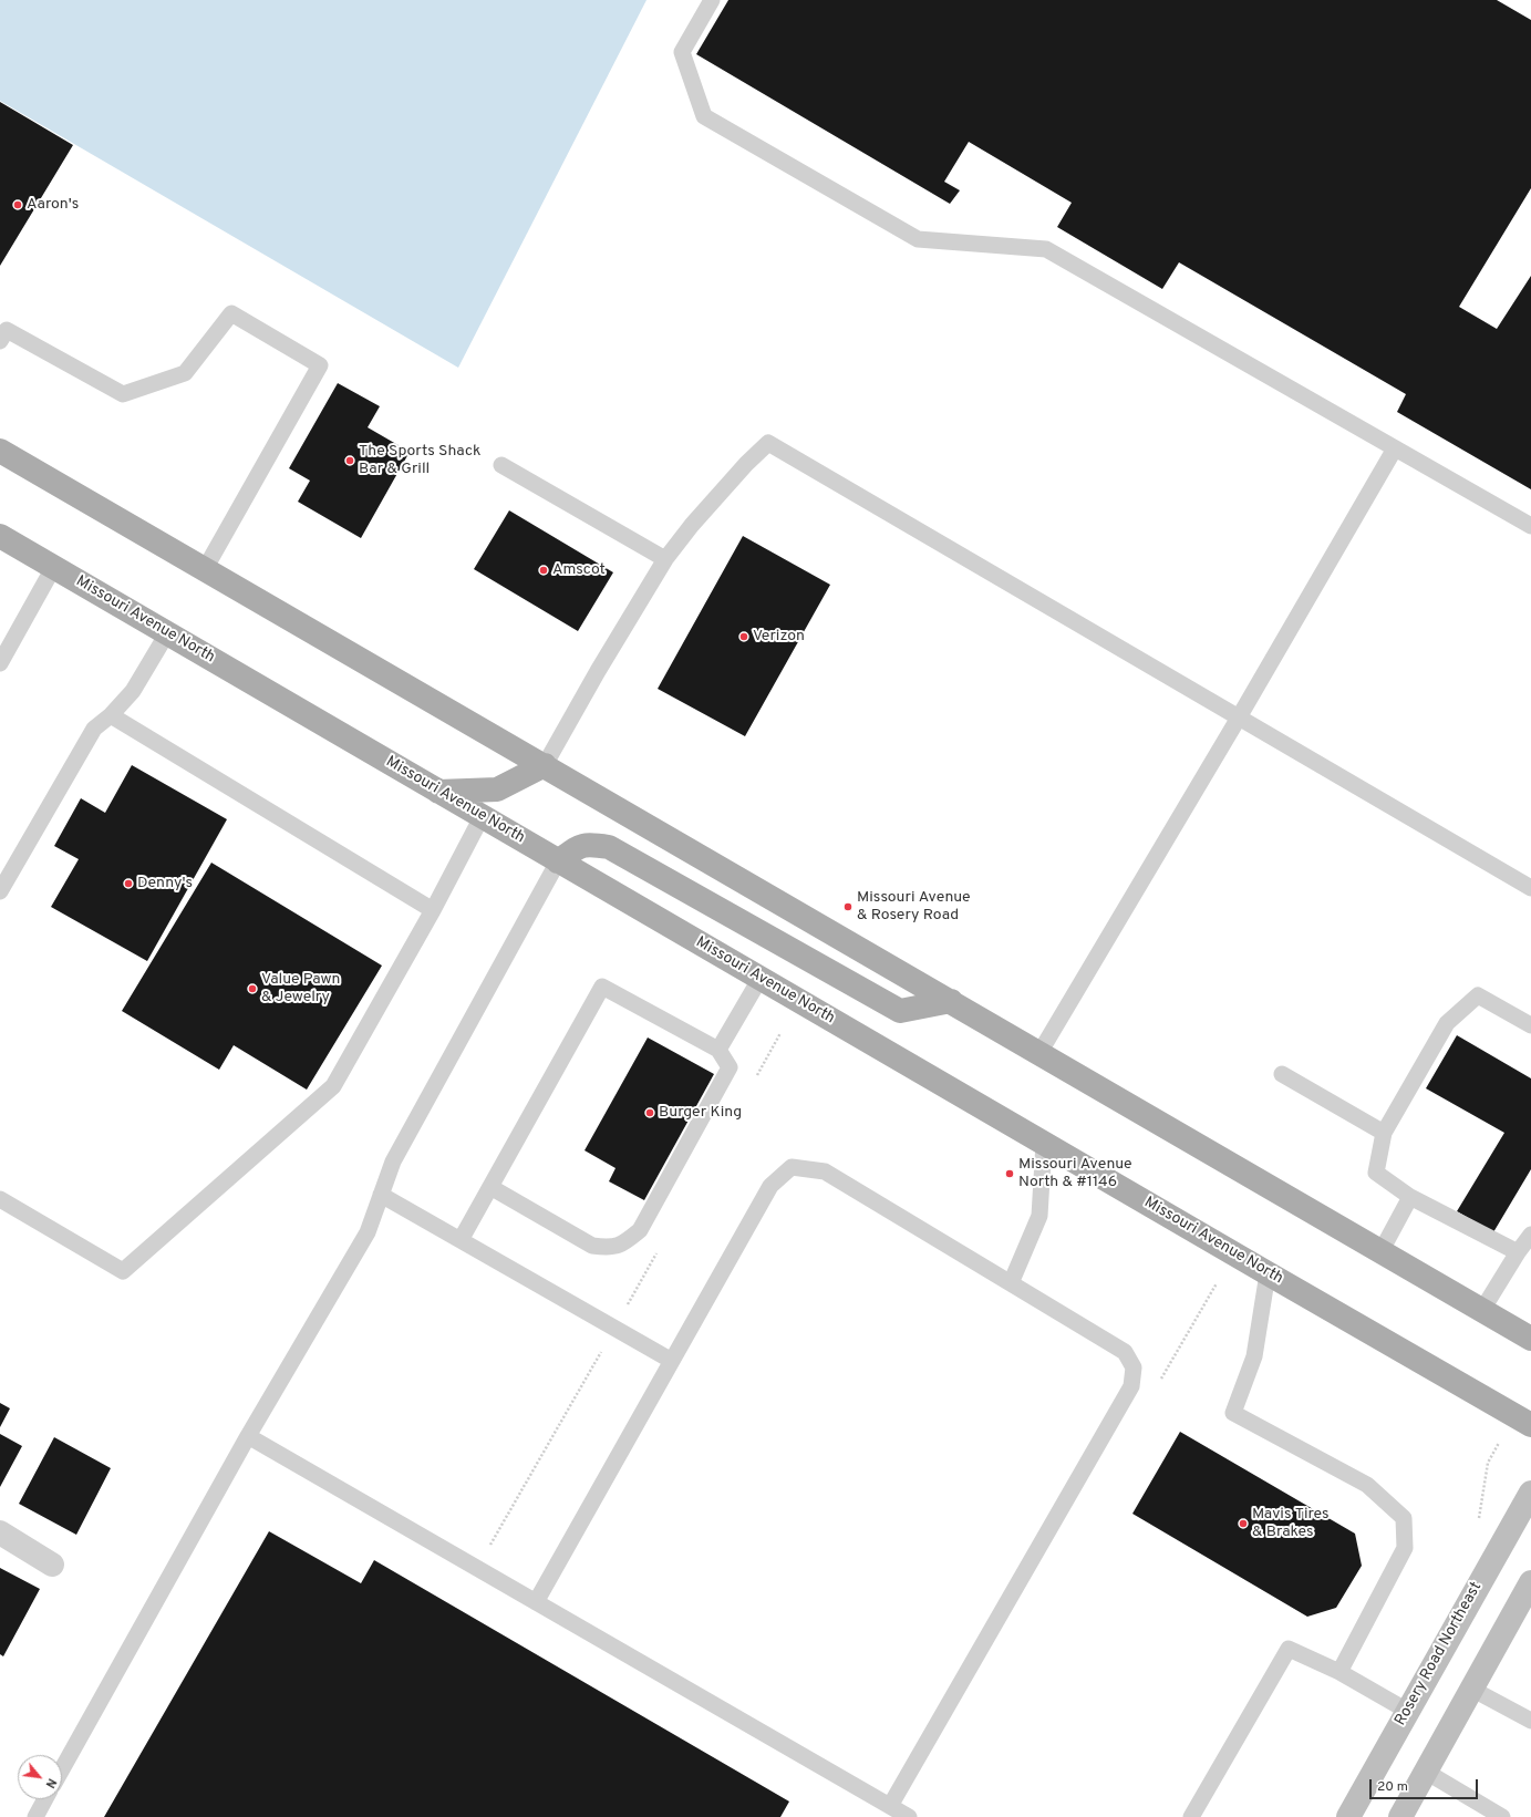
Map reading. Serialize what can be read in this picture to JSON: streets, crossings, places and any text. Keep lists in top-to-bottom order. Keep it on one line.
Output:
{"streets":{"main road":["Missouri Avenue North"],"street":["Rosery Road Northeast"]},"places":["Aaron's","The Sports Shack Bar & Grill","Amscot","Verizon","Denny's","Missouri Avenue & Rosery Road","Value Pawn & Jewelry","Burger King","Missouri Avenue North & #1146","Mavis Tires & Brakes"],"scale_bar":"20 m","north":"bottom right"}
